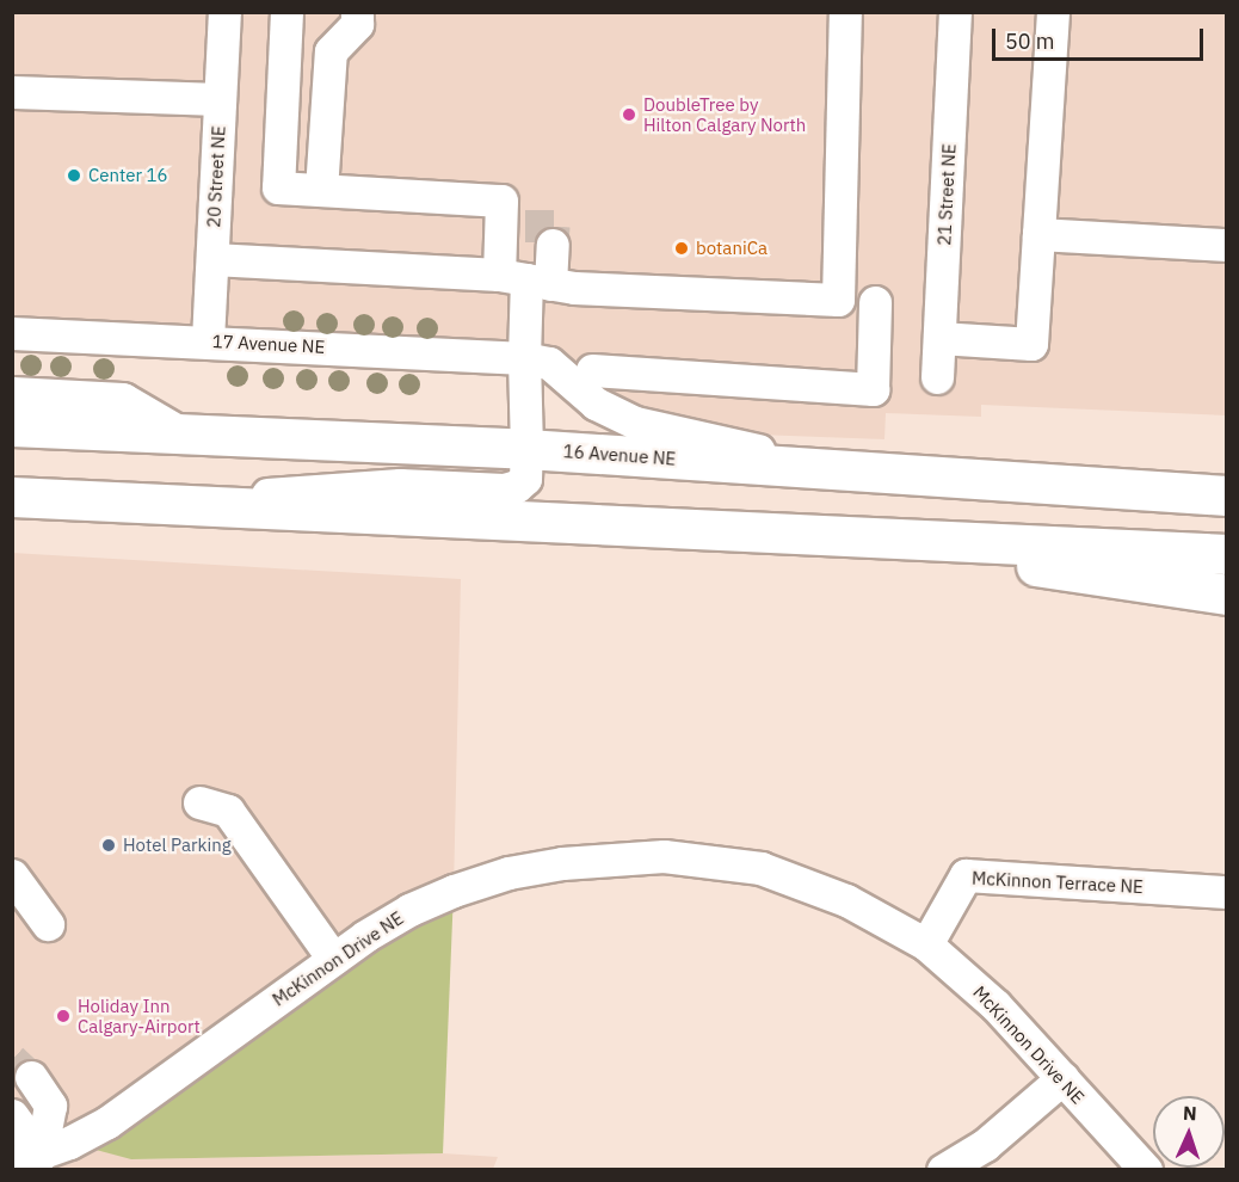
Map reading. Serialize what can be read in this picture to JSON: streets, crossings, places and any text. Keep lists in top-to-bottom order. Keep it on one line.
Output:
{"streets":{"highway":["16 Avenue NE"],"street":["20 Street NE","21 Street NE","17 Avenue NE","McKinnon Terrace NE","McKinnon Drive NE"]},"crossings":[["20 Street NE","17 Avenue NE"],["17 Avenue NE","16 Avenue NE"],["McKinnon Terrace NE","McKinnon Drive NE"]],"places":["DoubleTree by Hilton Calgary North","Center 16","botaniCa","Hotel Parking","Holiday Inn Calgary-Airport"],"scale_bar":"50 m","north":"top"}
